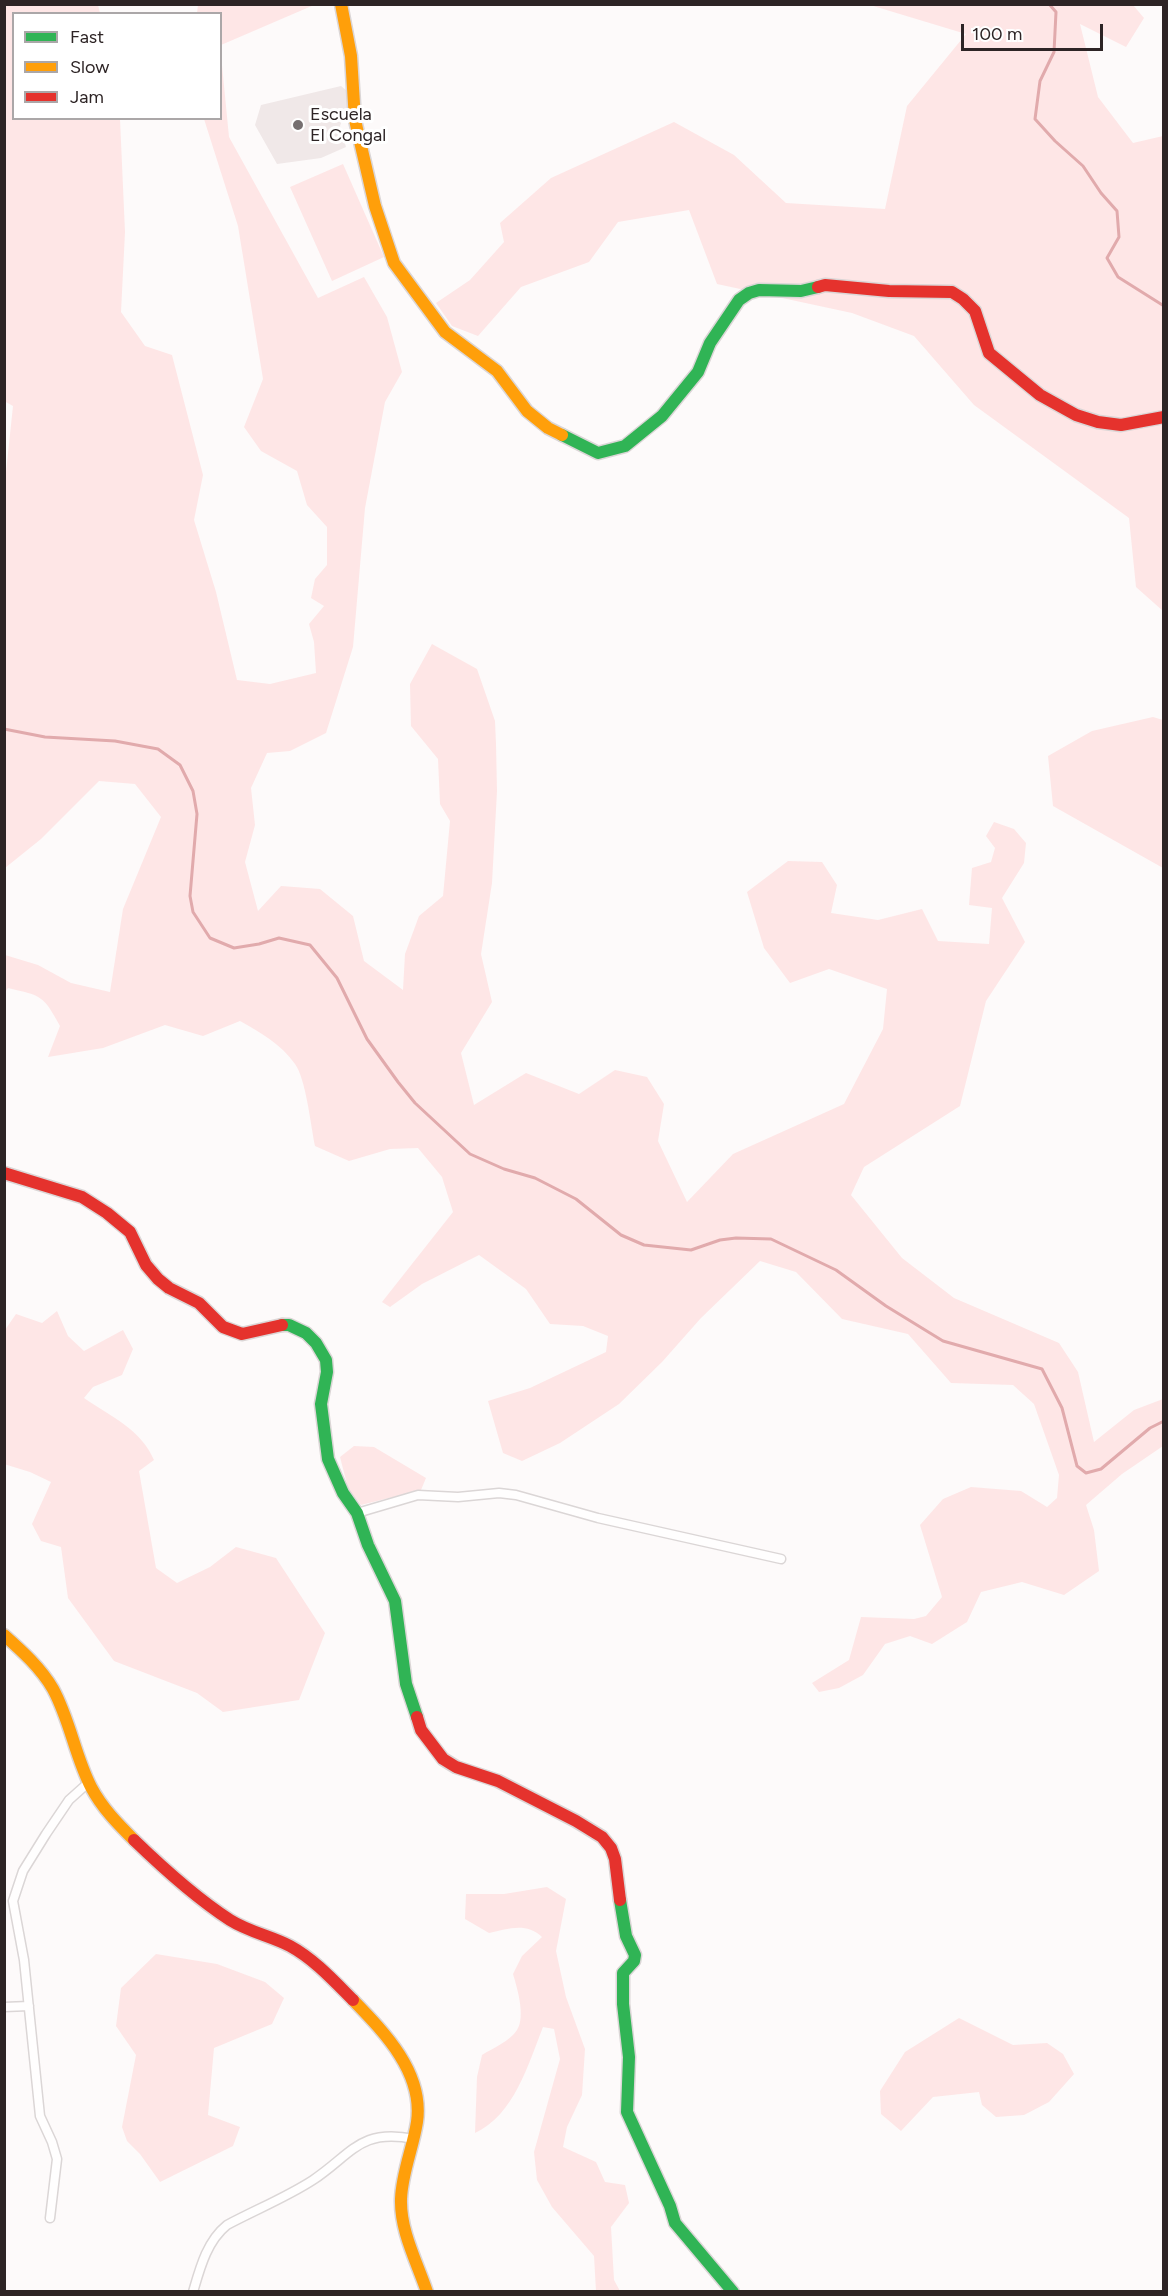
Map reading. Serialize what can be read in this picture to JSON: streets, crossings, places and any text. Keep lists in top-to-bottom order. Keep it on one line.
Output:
{"places":["Escuela El Congal"],"legend":["Fast","Slow","Jam"],"scale_bar":"100 m"}
